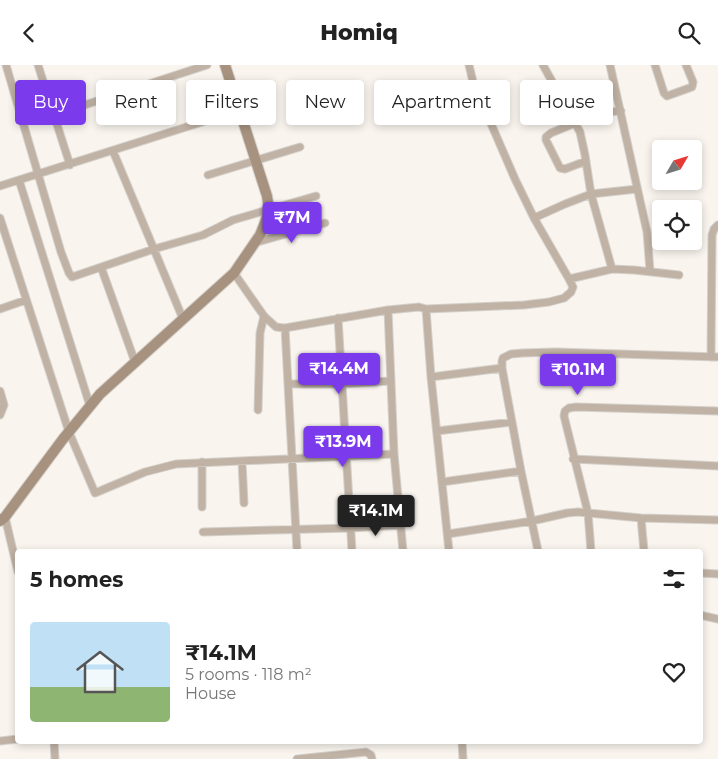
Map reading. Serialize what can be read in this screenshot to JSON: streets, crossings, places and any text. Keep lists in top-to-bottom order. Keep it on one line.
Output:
{"north":"top right","page":{"header":"Homiq","chip":["Buy","Rent","Filters","New","Apartment","House"],"price":["₹7M","₹14.4M","₹10.1M","₹13.9M","₹14.1M"],"heading":"5 homes","list":[{"name":"₹14.1M","note":"5 rooms · 118 m² · House"}]}}
